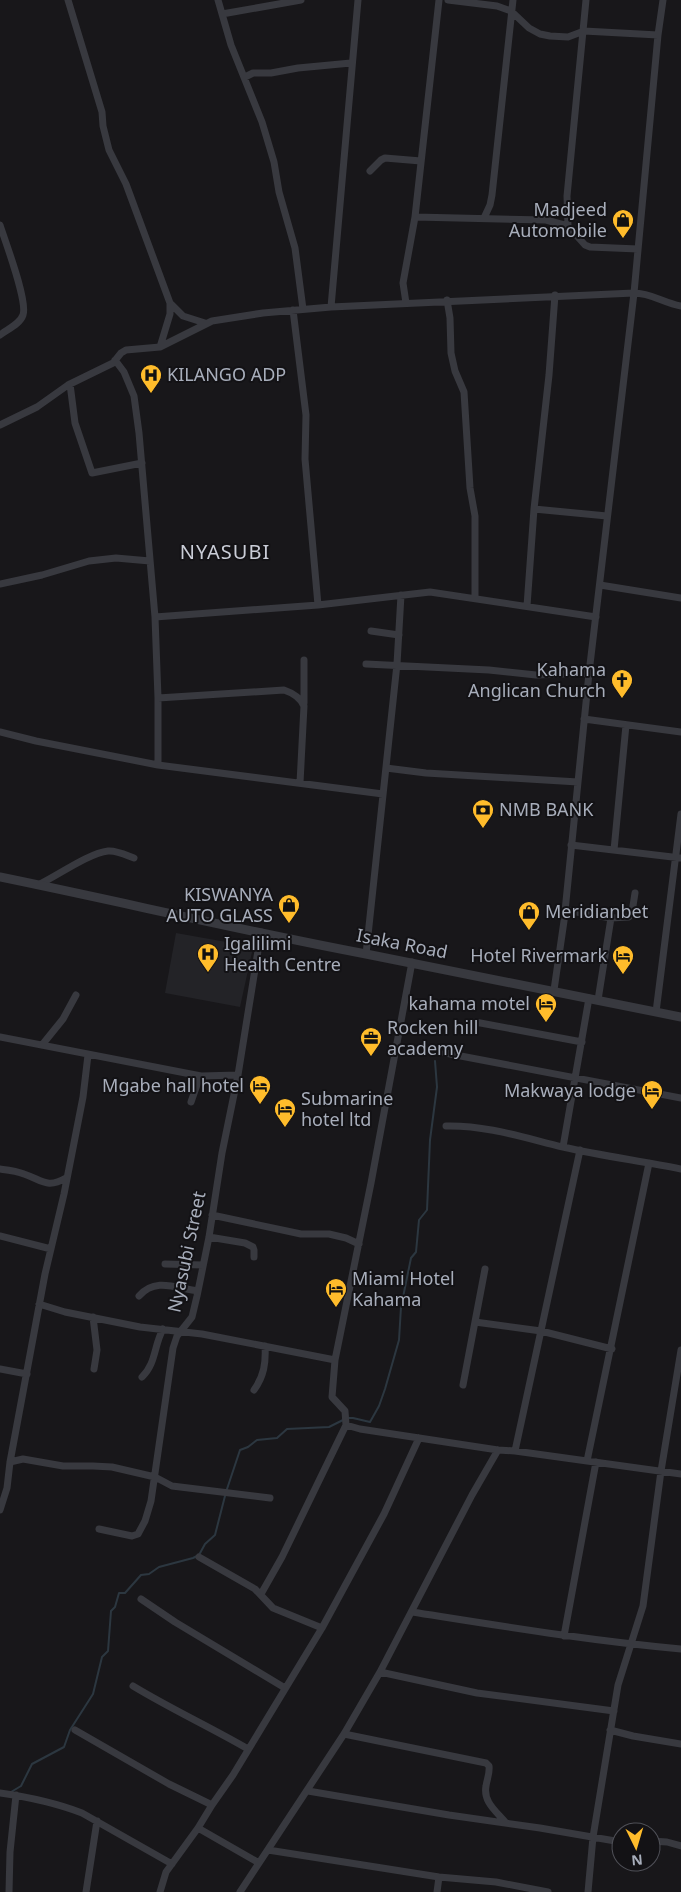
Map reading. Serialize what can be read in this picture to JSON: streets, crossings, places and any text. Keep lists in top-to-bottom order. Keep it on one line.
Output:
{"streets":{"street":["Isaka Road","Nyasubi Street"]},"crossings":[["Isaka Road","Nyasubi Street"]],"districts":["NYASUBI"],"places":{"shop":["Madjeed Automobile","KISWANYA AUTO GLASS","Meridianbet"],"hospital":["KILANGO ADP","Igalilimi Health Centre"],"church":["Kahama Anglican Church"],"bank":["NMB BANK"],"hotel":["Hotel Rivermark","kahama motel","Mgabe hall hotel","Makwaya lodge","Submarine hotel ltd","Miami Hotel Kahama"],"office":["Rocken hill academy"]},"north":"bottom"}
